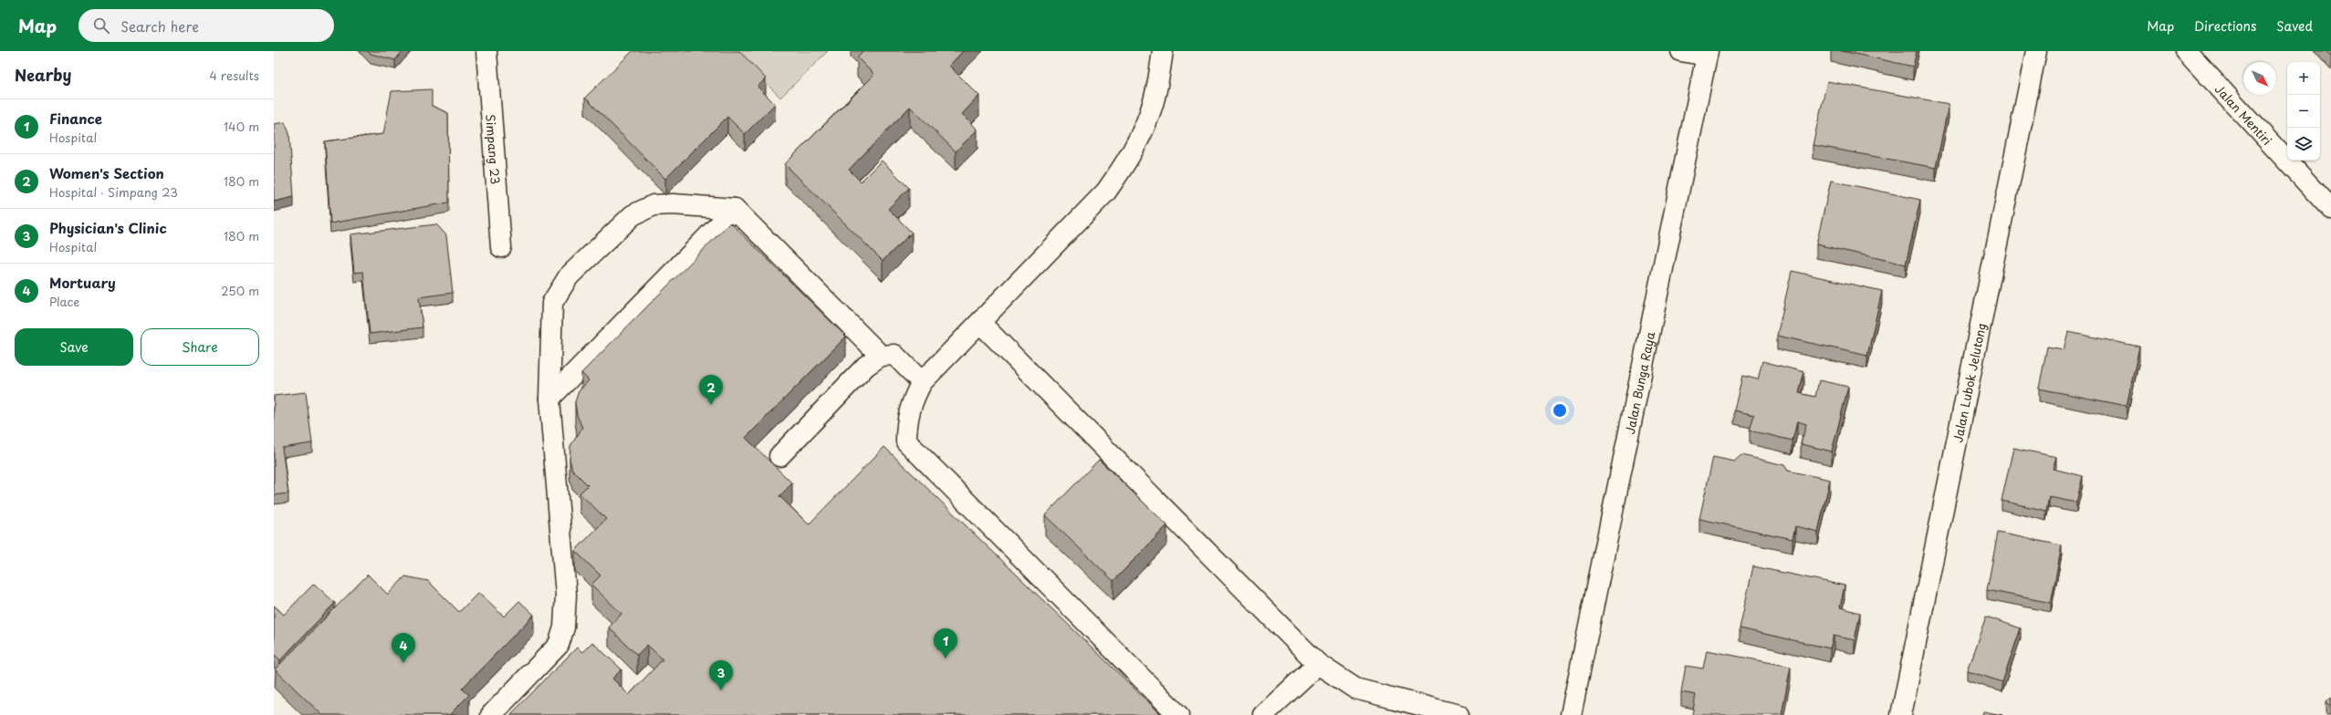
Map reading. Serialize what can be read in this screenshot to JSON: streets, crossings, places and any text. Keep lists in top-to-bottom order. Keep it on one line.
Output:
{"streets":{"street":["Jalan Mentiri","Simpang 23","Jalan Bunga Raya","Jalan Lubok Jelutong"]},"north":"bottom right","page":{"header":"Map","search":"Search here","nav":["Map","Directions","Saved"],"heading":["Nearby","4 results"],"map_buttons":["+","−"],"list":[{"mark":"1","name":"Finance","note":"Hospital","value":"140 m"},{"mark":"2","name":"Women's Section","note":"Hospital · Simpang 23","value":"180 m"},{"mark":"3","name":"Physician's Clinic","note":"Hospital","value":"180 m"},{"mark":"4","name":"Mortuary","note":"Place","value":"250 m"}],"buttons":["Save","Share"],"pins":["2","1","4","3"]}}
